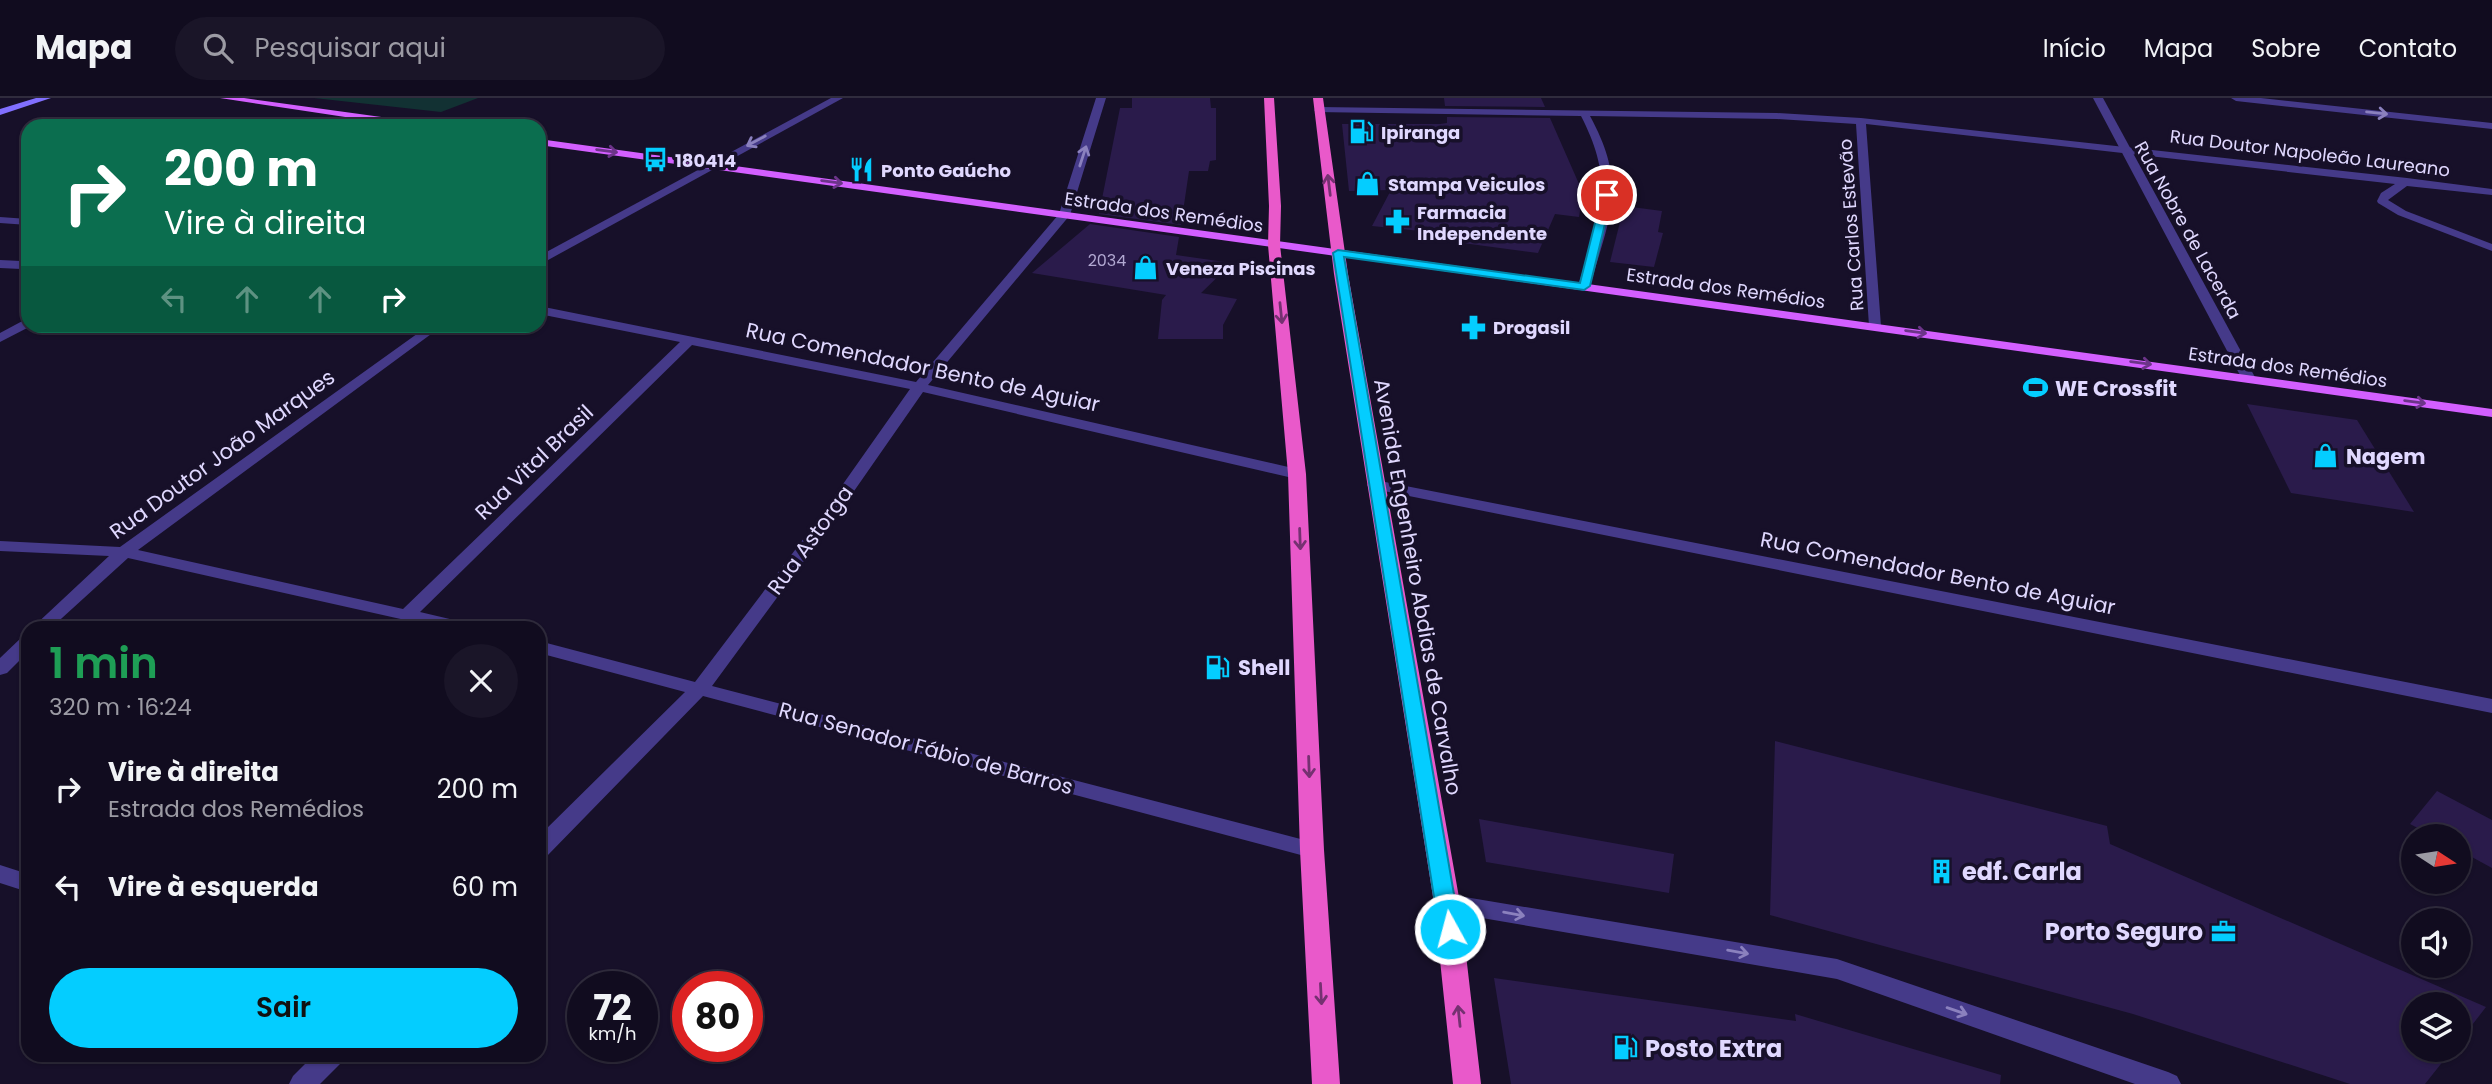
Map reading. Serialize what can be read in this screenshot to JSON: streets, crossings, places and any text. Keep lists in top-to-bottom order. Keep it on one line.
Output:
{"streets":{"highway":["Avenida Engenheiro Abdias de Carvalho"],"main road":["Estrada dos Remédios"],"street":["Rua Doutor Napoleão Laureano","Rua Carlos Estevão","Rua Nobre de Lacerda","Rua Comendador Bento de Aguiar","Rua Doutor João Marques","Rua Vital Brasil","Rua Astorga","Rua Senador Fábio de Barros"]},"crossings":[["Rua Doutor Napoleão Laureano","Rua Carlos Estevão"],["Rua Doutor Napoleão Laureano","Rua Nobre de Lacerda"],["Rua Doutor Napoleão Laureano","Avenida Engenheiro Abdias de Carvalho"],["Estrada dos Remédios","Rua Carlos Estevão"],["Estrada dos Remédios","Rua Nobre de Lacerda"],["Estrada dos Remédios","Rua Astorga"],["Estrada dos Remédios","Avenida Engenheiro Abdias de Carvalho"],["Rua Comendador Bento de Aguiar","Rua Vital Brasil"],["Rua Comendador Bento de Aguiar","Rua Astorga"],["Rua Comendador Bento de Aguiar","Avenida Engenheiro Abdias de Carvalho"],["Rua Astorga","Rua Senador Fábio de Barros"]],"one_way":["Estrada dos Remédios"],"places":{"fuel station":["Ipiranga","Shell","Posto Extra"],"bus stop":["180414"],"restaurant":["Ponto Gaúcho"],"shop":["Stampa Veiculos","Veneza Piscinas","Nagem"],"pharmacy":["Farmacia Independente","Drogasil"],"sports":["WE Crossfit"],"building":["edf. Carla"],"office":["Porto Seguro"]},"house_numbers":["2034"],"north":"right","page":{"header":"Mapa","search":"Pesquisar aqui","nav":["Início","Mapa","Sobre","Contato"],"turn":["200 m","Vire à direita"],"heading":["1 min","320 m · 16:24"],"list":[{"name":"Vire à direita","note":"Estrada dos Remédios","value":"200 m"},{"name":"Vire à esquerda","value":"60 m"}],"buttons":"Sair","speed":"72 km/h","limit":"80"}}
